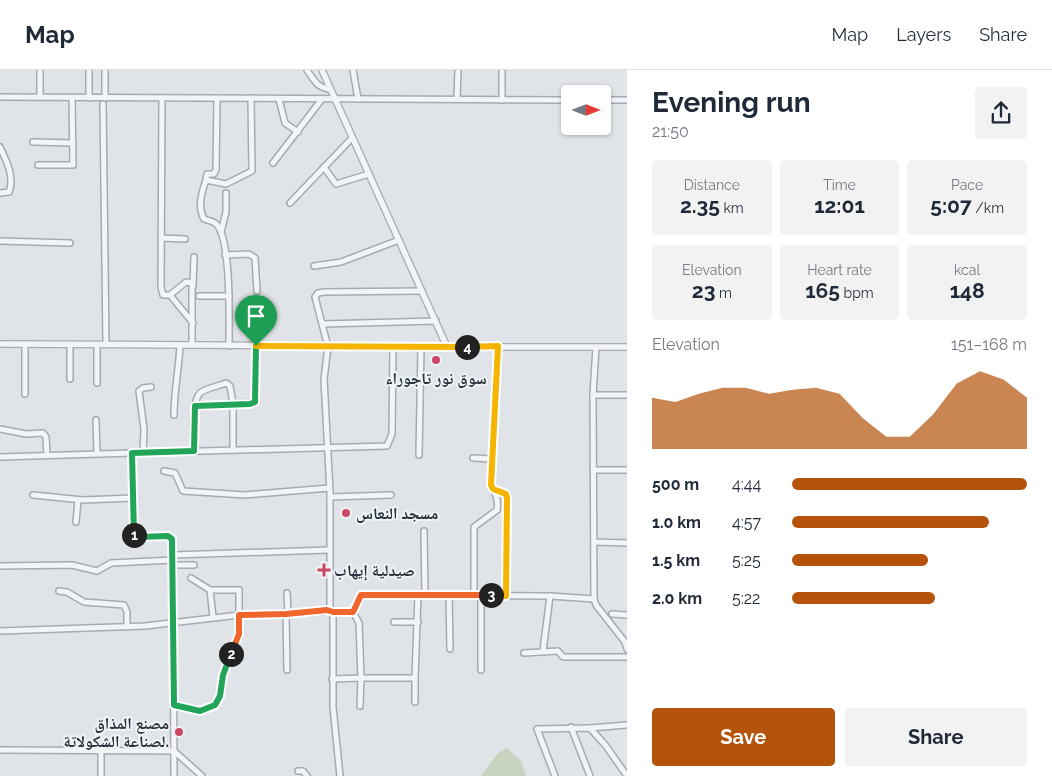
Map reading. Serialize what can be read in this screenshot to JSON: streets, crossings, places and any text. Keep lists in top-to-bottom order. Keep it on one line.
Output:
{"places":{"other":["سوق نور تاجوراء","مسجد النعاس","مصنع المذاق لصناعة الشكولاتة."],"health":["صيدلية إيهاب"]},"north":"right","page":{"header":"Map","nav":["Map","Layers","Share"],"heading":["Evening run","21:50"],"stats":[["Distance","2.35 km"],["Time","12:01"],["Pace","5:07 /km"],["Elevation","23 m"],["Heart rate","165 bpm"],["kcal","148"]],"chart":["Elevation","151–168 m"],"pins":["4","1","3","2"],"list":[{"name":"500 m","note":"4:44"},{"name":"1.0 km","note":"4:57"},{"name":"1.5 km","note":"5:25"},{"name":"2.0 km","note":"5:22"}],"buttons":["Save","Share"]}}
